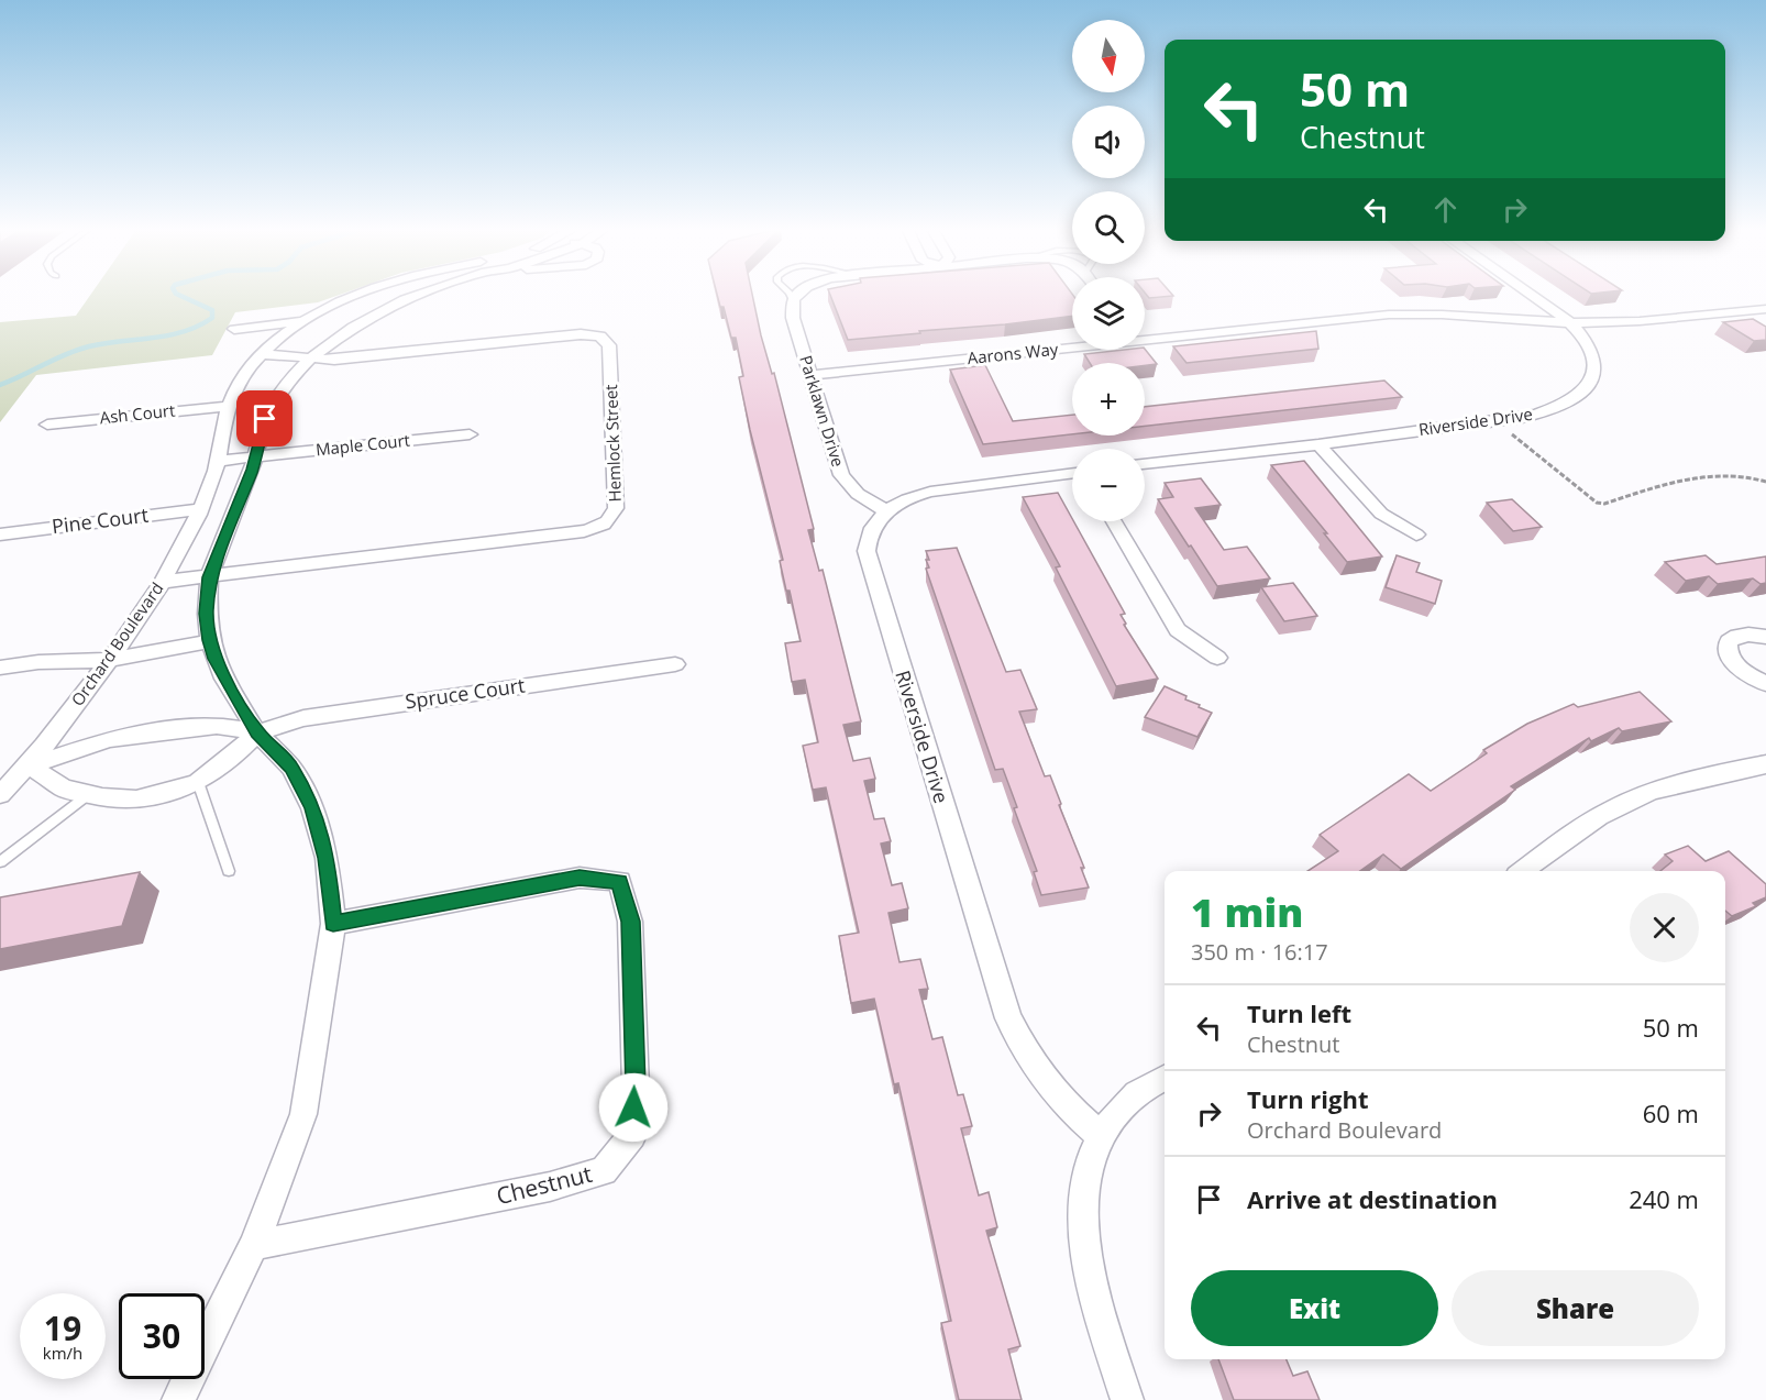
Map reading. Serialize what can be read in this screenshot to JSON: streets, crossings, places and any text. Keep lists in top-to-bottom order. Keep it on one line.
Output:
{"streets":{"street":["Aarons Way","Parklawn Drive","Ash Court","Riverside Drive","Hemlock Street","Maple Court","Pine Court","Orchard Boulevard","Spruce Court","Chestnut"]},"crossings":[["Aarons Way","Parklawn Drive"],["Aarons Way","Riverside Drive"],["Parklawn Drive","Riverside Drive"],["Ash Court","Orchard Boulevard"],["Hemlock Street","Orchard Boulevard"],["Maple Court","Orchard Boulevard"],["Pine Court","Orchard Boulevard"],["Orchard Boulevard","Spruce Court"]],"north":"bottom","page":{"map_buttons":["+","−"],"turn":["50 m","Chestnut"],"heading":["1 min","350 m · 16:17"],"list":[{"name":"Turn left","note":"Chestnut","value":"50 m"},{"name":"Turn right","note":"Orchard Boulevard","value":"60 m"},{"name":"Arrive at destination","value":"240 m"}],"buttons":["Exit","Share"],"speed":"19 km/h","limit":"30"}}
